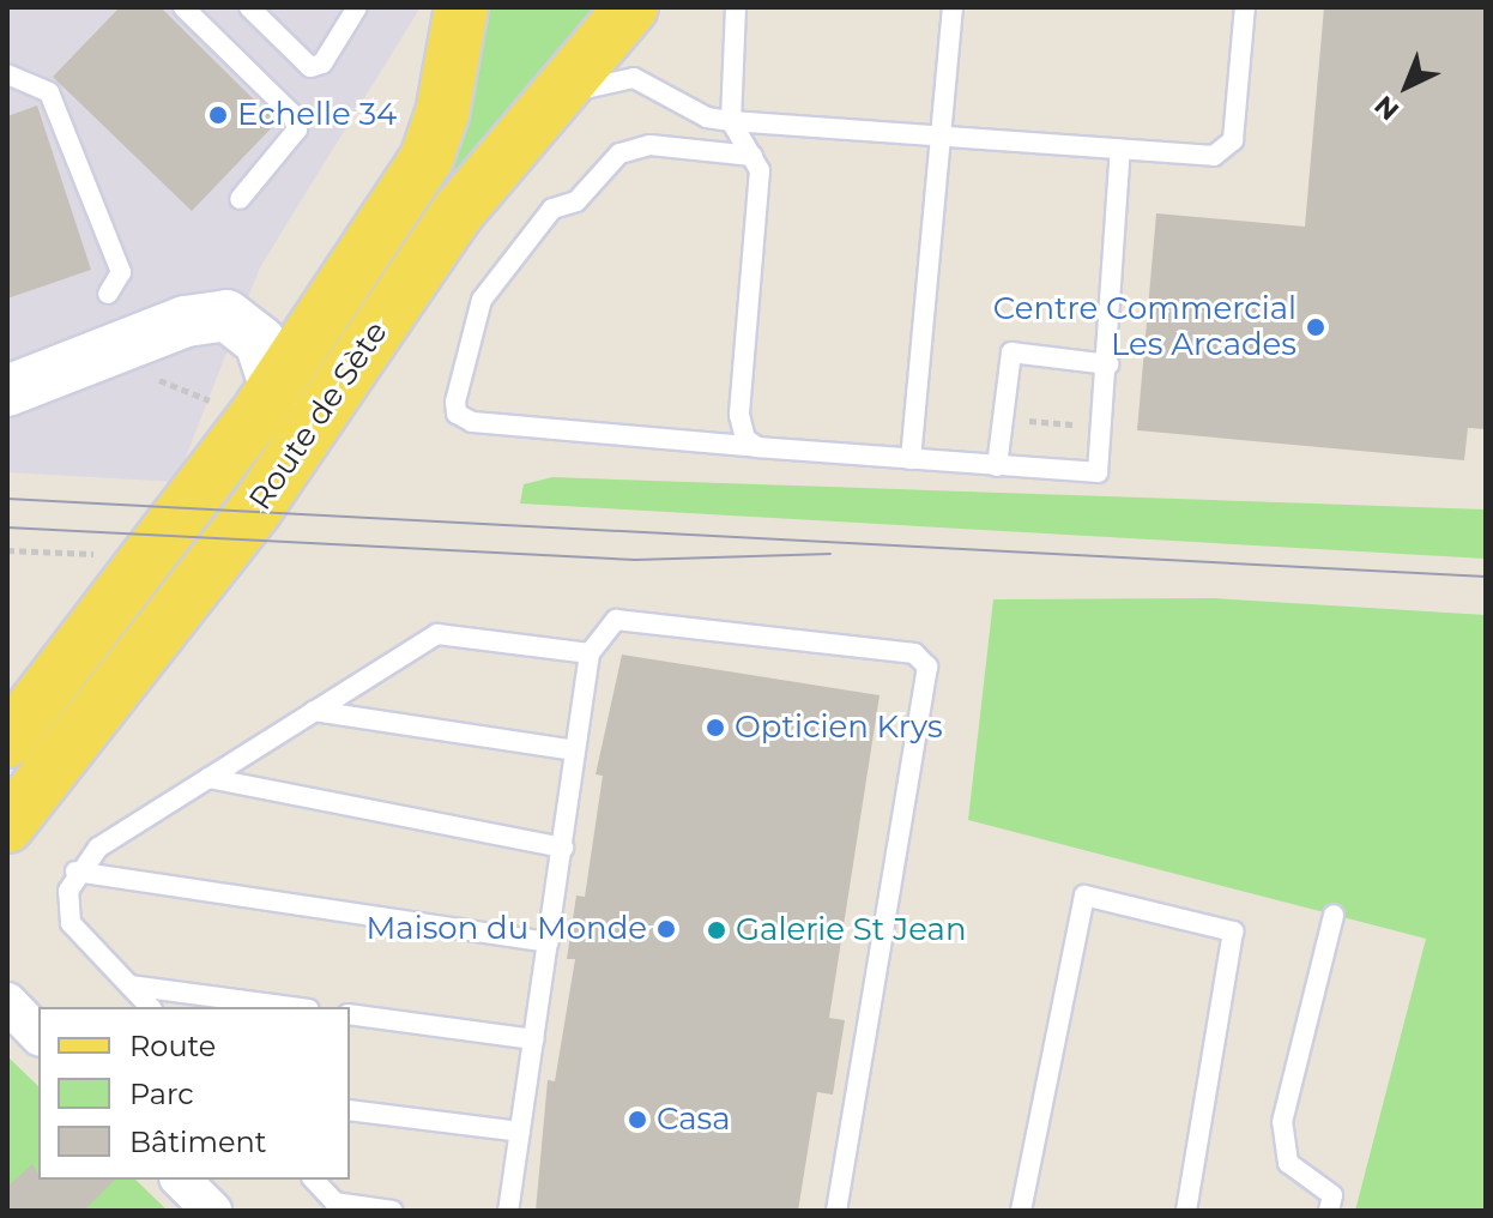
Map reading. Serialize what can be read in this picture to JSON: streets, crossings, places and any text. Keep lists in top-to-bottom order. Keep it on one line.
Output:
{"streets":{"main road":["Route de Sète"]},"places":["Echelle 34","Centre Commercial Les Arcades","Opticien Krys","Maison du Monde","Galerie St Jean","Casa"],"legend":["Route","Parc","Bâtiment"],"north":"bottom left"}
